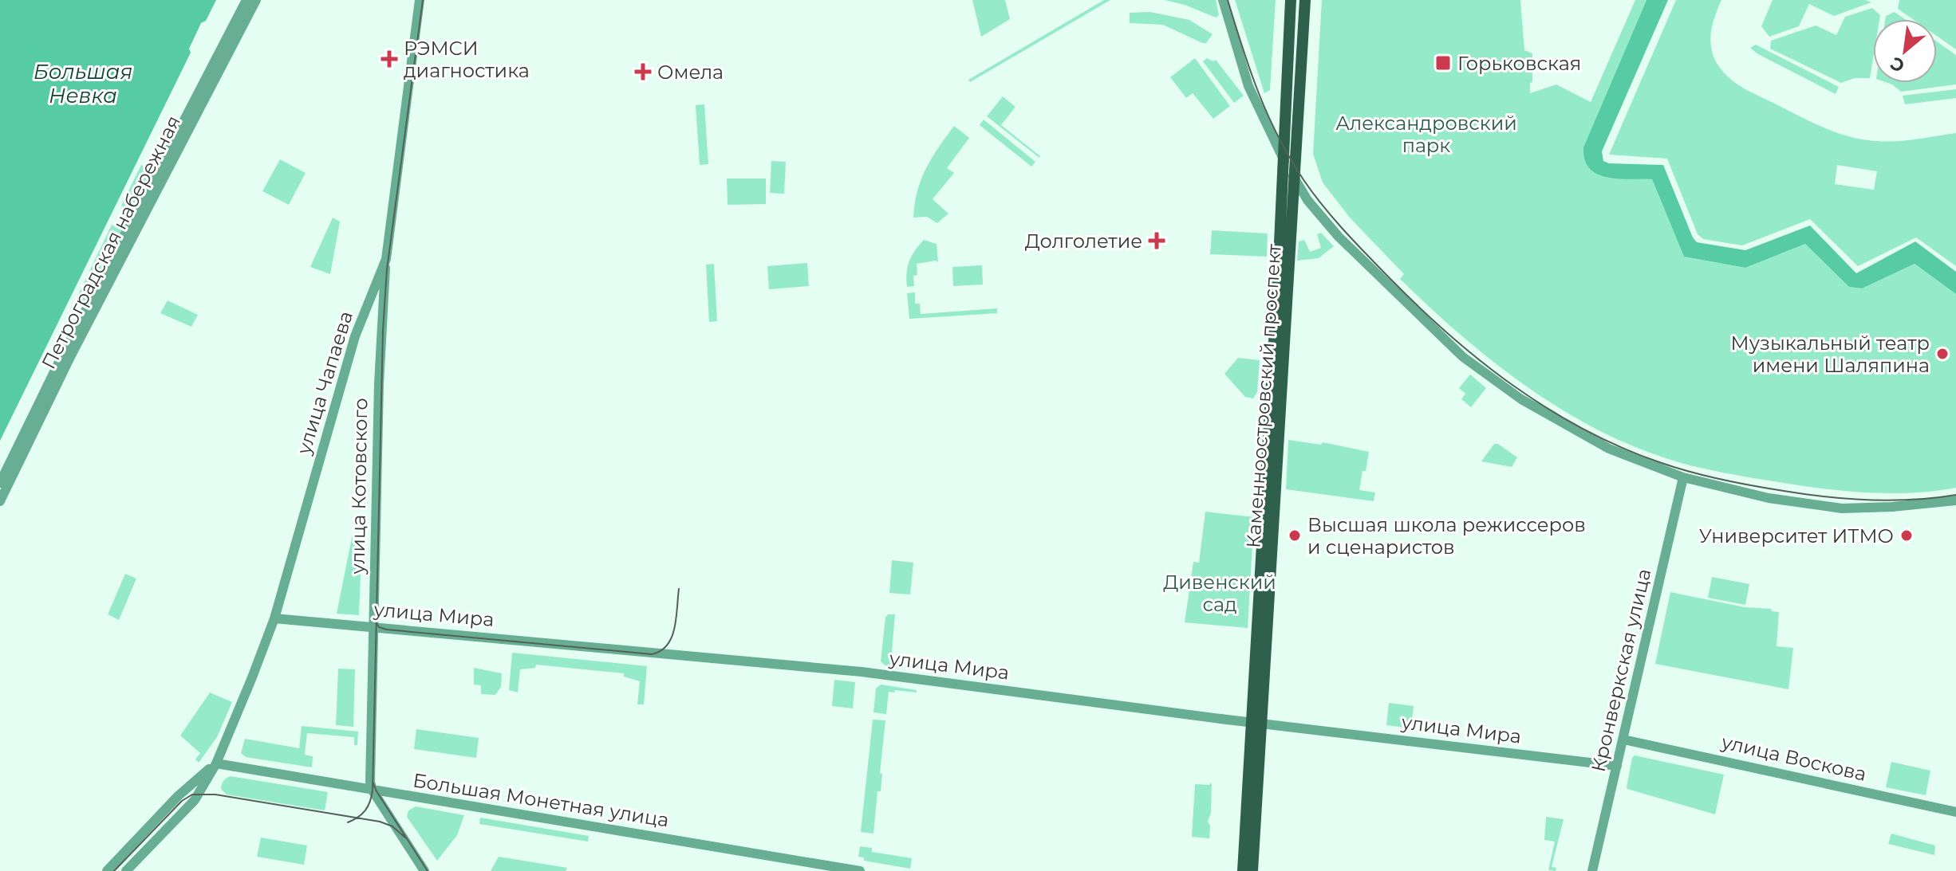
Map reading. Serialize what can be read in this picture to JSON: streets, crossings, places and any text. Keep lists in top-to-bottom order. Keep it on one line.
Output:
{"streets":{"main road":["Каменноостровский проспект"],"street":["Петроградская набережная","улица Чапаева","улица Котовского","улица Мира","Кронверкская улица","улица Воскова","Большая Монетная улица"]},"crossings":[["улица Чапаева","улица Котовского"],["улица Чапаева","улица Мира"],["улица Чапаева","Большая Монетная улица"],["Каменноостровский проспект","улица Мира"],["улица Котовского","улица Мира"],["улица Котовского","Большая Монетная улица"],["улица Мира","Кронверкская улица"],["Кронверкская улица","улица Воскова"]],"water":["Большая Невка"],"parks":["Александровский парк","Дивенский сад"],"places":{"health":["РЭМСИ диагностика","Омела","Долголетие"],"transit":["Горьковская"],"other":["Музыкальный театр имени Шаляпина","Высшая школа режиссеров и сценаристов","Университет ИТМО"]},"north":"bottom left"}
